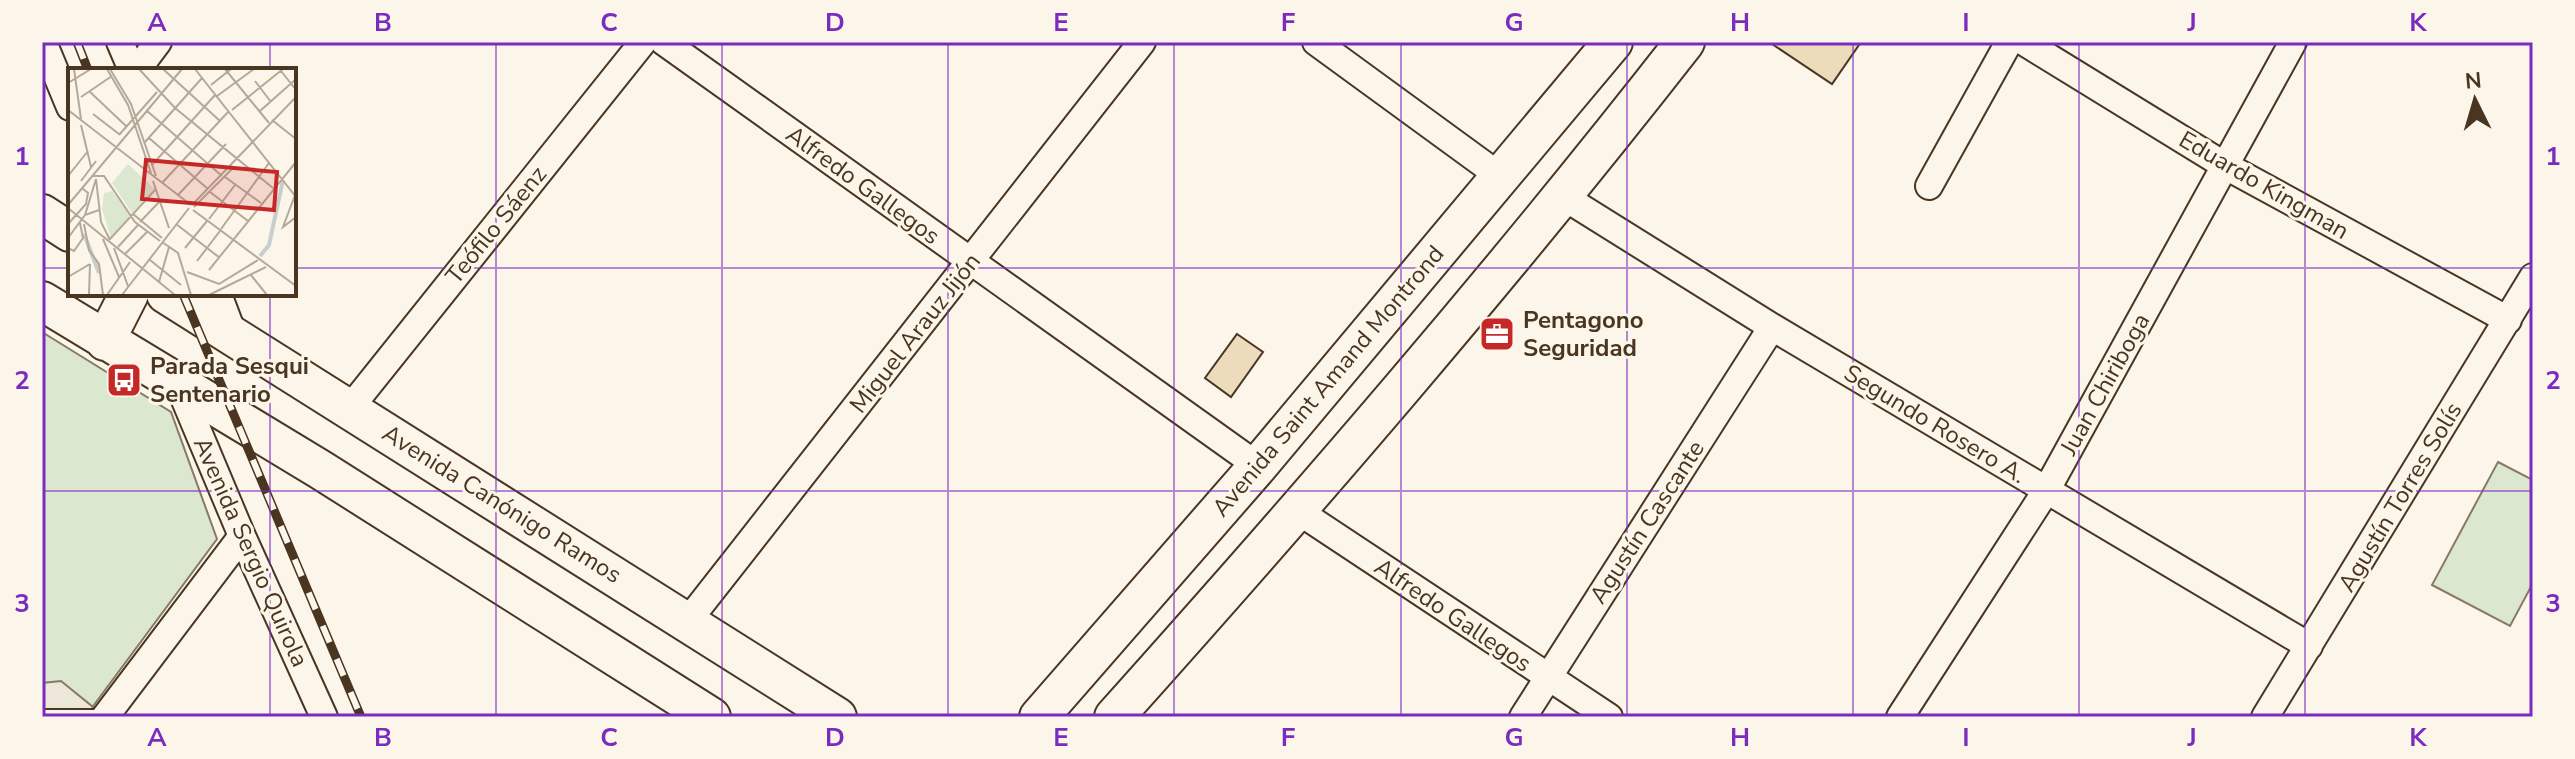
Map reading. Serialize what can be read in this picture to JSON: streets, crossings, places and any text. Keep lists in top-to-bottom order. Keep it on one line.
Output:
{"streets":{"street":["Alfredo Gallegos","Eduardo Kingman","Teófilo Sáenz","Miguel Arauz Jijón","Avenida Saint Amand Montrond","Juan Chiriboga","Segundo Rosero A.","Agustín Torres Solís","Avenida Canónigo Ramos","Agustín Cascante","Avenida Sergio Quirola"]},"crossings":[["Alfredo Gallegos","Miguel Arauz Jijón"],["Alfredo Gallegos","Avenida Saint Amand Montrond"],["Alfredo Gallegos","Agustín Cascante"],["Eduardo Kingman","Juan Chiriboga"],["Eduardo Kingman","Agustín Torres Solís"],["Teófilo Sáenz","Avenida Canónigo Ramos"],["Miguel Arauz Jijón","Avenida Canónigo Ramos"],["Juan Chiriboga","Segundo Rosero A."],["Segundo Rosero A.","Agustín Torres Solís"],["Segundo Rosero A.","Agustín Cascante"]],"places":{"office":["Pentagono Seguridad"],"bus stop":["Parada Sesqui Sentenario"]},"north":"top","grid":{"columns":["A","B","C","D","E","F","G","H","I","J","K"],"rows":["1","2","3"]}}
